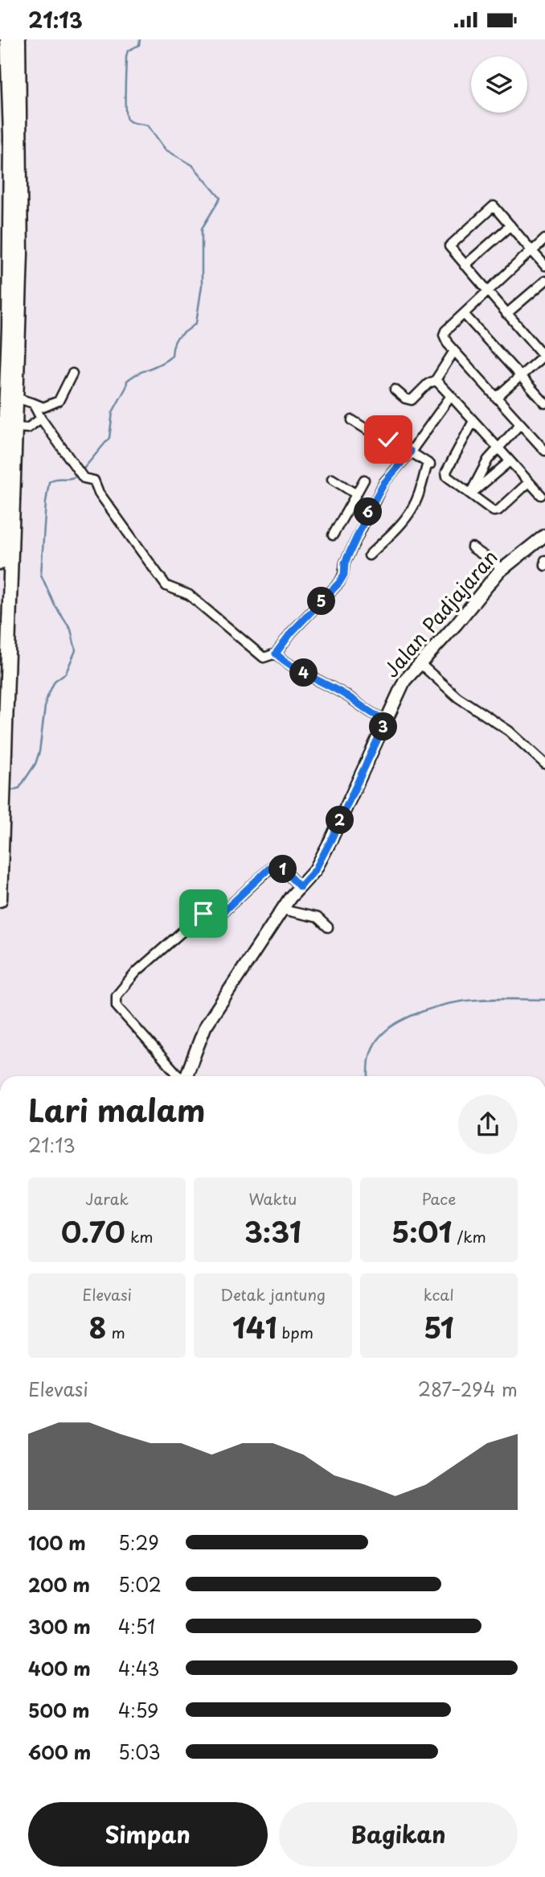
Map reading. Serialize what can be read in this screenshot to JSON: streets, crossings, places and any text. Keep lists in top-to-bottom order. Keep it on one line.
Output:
{"streets":{"street":["Jalan Padjajaran"]},"page":{"status":"21:13","pins":["6","5","4","3","2","1"],"heading":["Lari malam","21:13"],"stats":[["Jarak","0.70 km"],["Waktu","3:31"],["Pace","5:01 /km"],["Elevasi","8 m"],["Detak jantung","141 bpm"],["kcal","51"]],"chart":["Elevasi","287–294 m"],"list":[{"name":"100 m","note":"5:29"},{"name":"200 m","note":"5:02"},{"name":"300 m","note":"4:51"},{"name":"400 m","note":"4:43"},{"name":"500 m","note":"4:59"},{"name":"600 m","note":"5:03"}],"buttons":["Simpan","Bagikan"]}}
